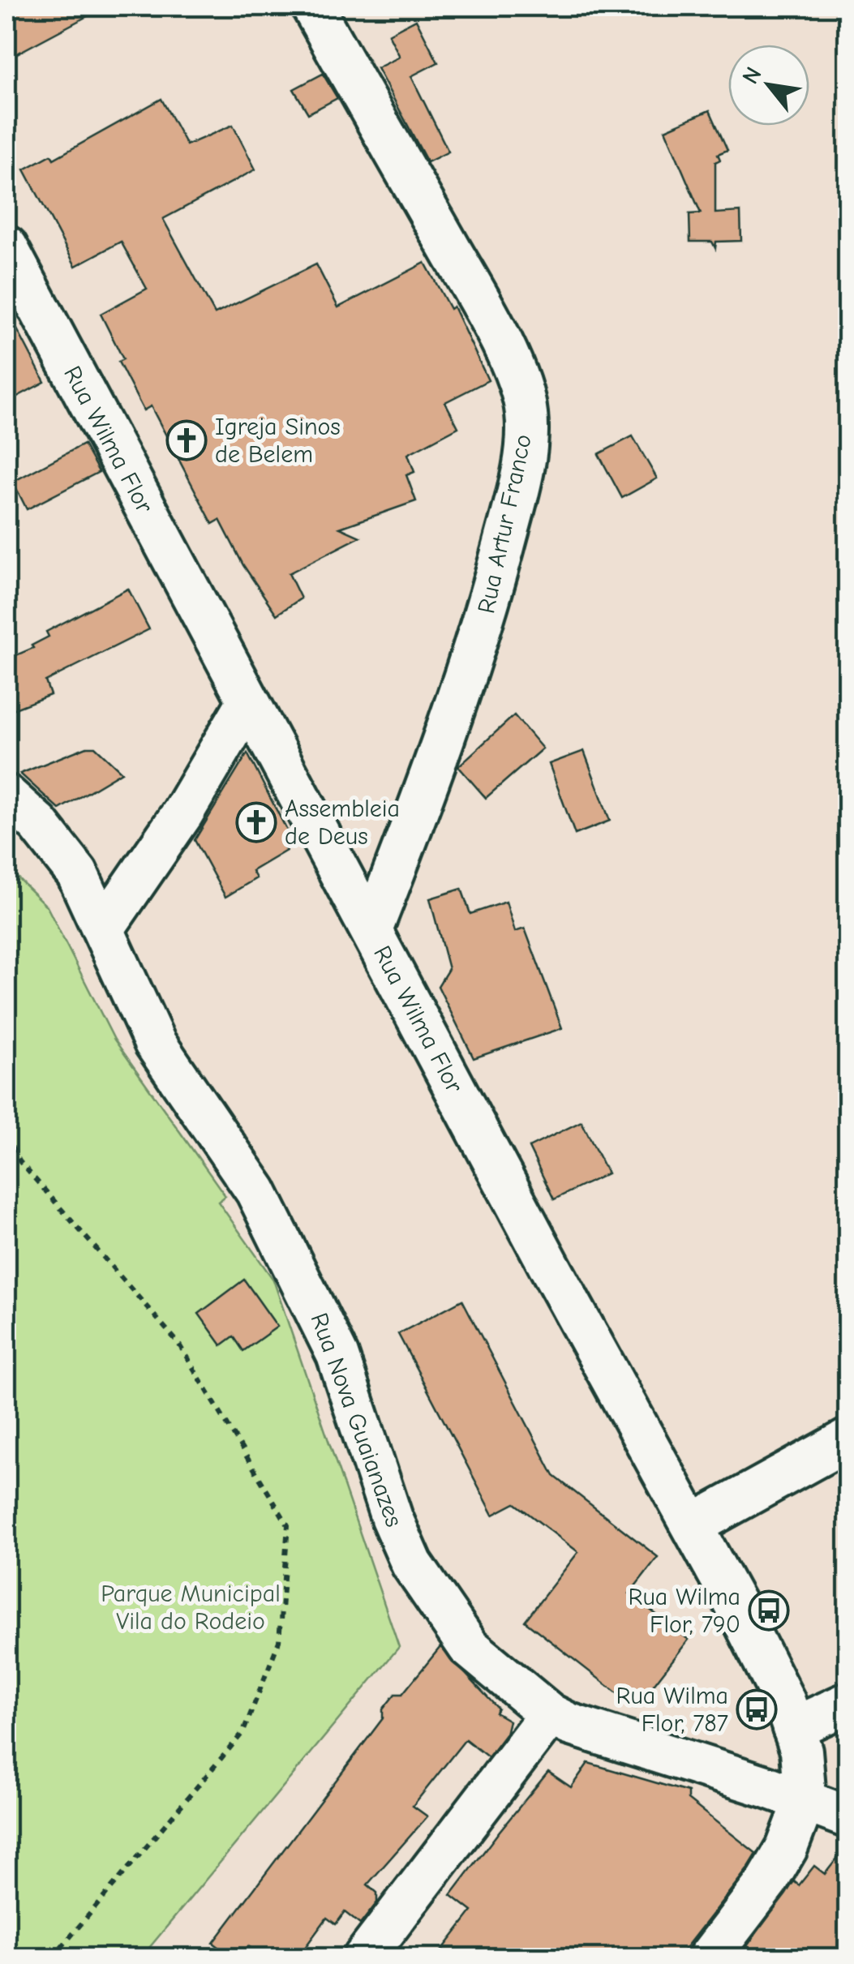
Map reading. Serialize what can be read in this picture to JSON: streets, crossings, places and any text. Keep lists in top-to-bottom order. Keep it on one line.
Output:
{"streets":{"street":["Rua Wilma Flor","Rua Artur Franco","Rua Nova Guaianazes"]},"crossings":[["Rua Wilma Flor","Rua Artur Franco"],["Rua Wilma Flor","Rua Nova Guaianazes"]],"parks":["Parque Municipal Vila do Rodeio"],"places":{"church":["Igreja Sinos de Belem","Assembleia de Deus"],"bus stop":["Rua Wilma Flor, 790","Rua Wilma Flor, 787"]},"north":"top left"}
